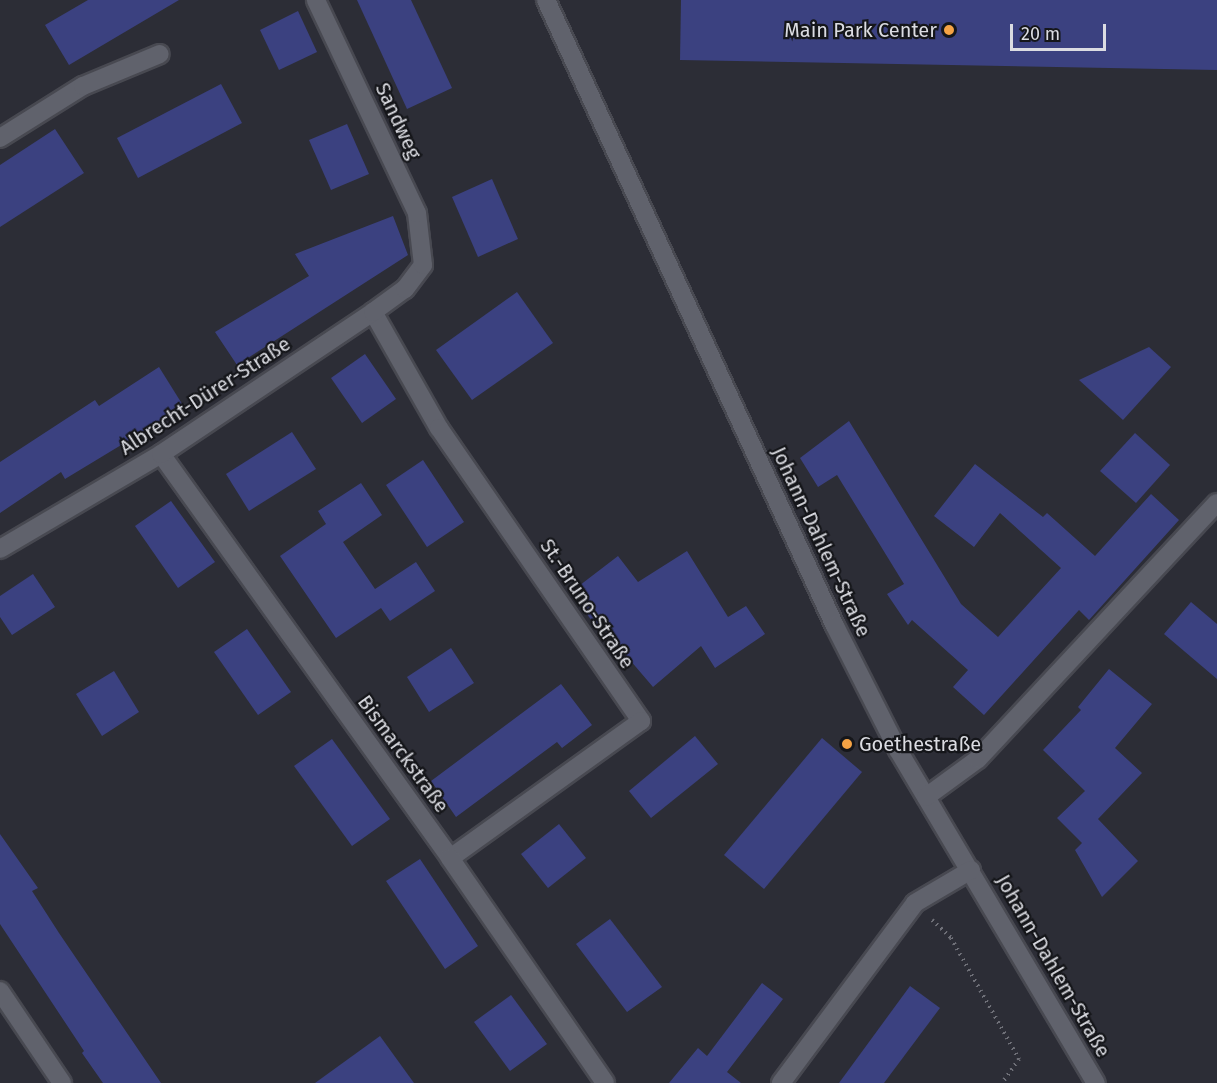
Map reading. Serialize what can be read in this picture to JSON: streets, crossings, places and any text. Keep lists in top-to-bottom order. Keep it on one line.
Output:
{"streets":{"street":["Sandweg","Albrecht-Dürer-Straße","Johann-Dahlem-Straße","St.-Bruno-Straße","Bismarckstraße"]},"crossings":[["Sandweg","Albrecht-Dürer-Straße"],["Albrecht-Dürer-Straße","St.-Bruno-Straße"],["Albrecht-Dürer-Straße","Bismarckstraße"],["St.-Bruno-Straße","Bismarckstraße"]],"places":["Main Park Center","Goethestraße"],"scale_bar":"20 m"}
